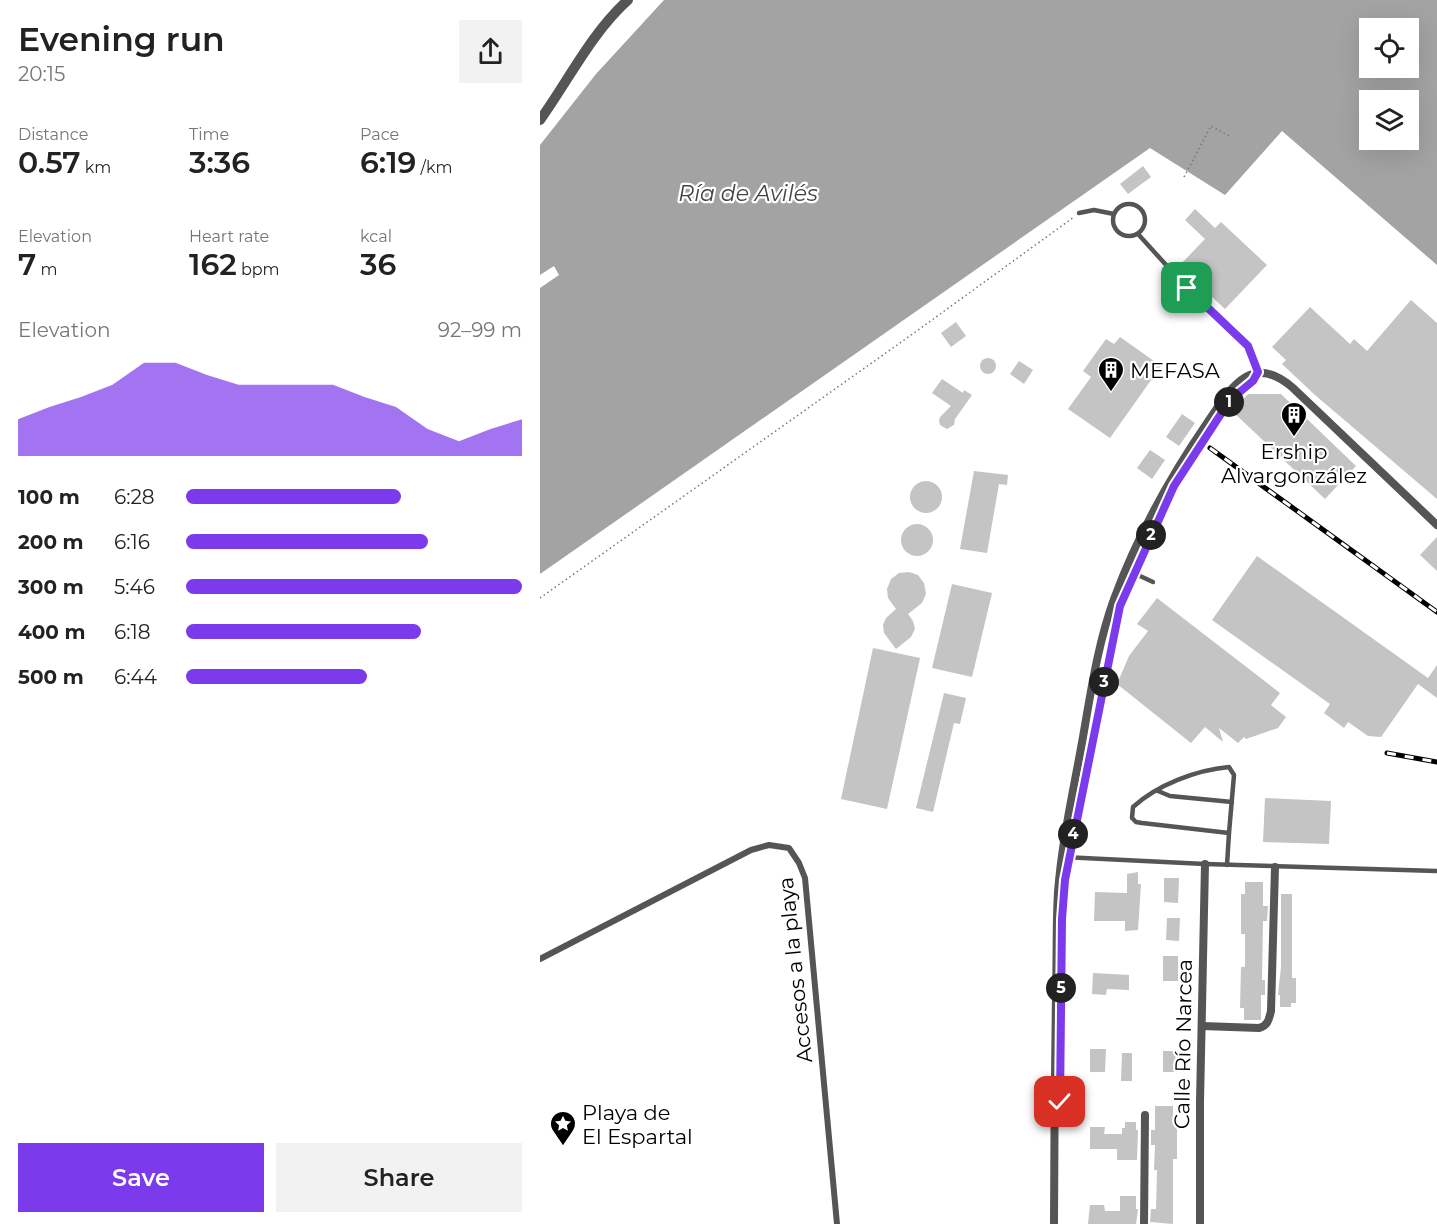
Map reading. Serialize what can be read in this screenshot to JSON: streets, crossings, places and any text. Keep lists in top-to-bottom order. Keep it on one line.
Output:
{"streets":{"street":["Accesos a la playa","Calle Río Narcea"]},"water":["Ría de Avilés"],"places":{"building":["MEFASA","Ership Alvargonzález"],"place":["Playa de El Espartal"]},"page":{"heading":["Evening run","20:15"],"stats":[["Distance","0.57 km"],["Time","3:36"],["Pace","6:19 /km"],["Elevation","7 m"],["Heart rate","162 bpm"],["kcal","36"]],"chart":["Elevation","92–99 m"],"pins":["1","2","3","4","5"],"list":[{"name":"100 m","note":"6:28"},{"name":"200 m","note":"6:16"},{"name":"300 m","note":"5:46"},{"name":"400 m","note":"6:18"},{"name":"500 m","note":"6:44"}],"buttons":["Save","Share"]}}
